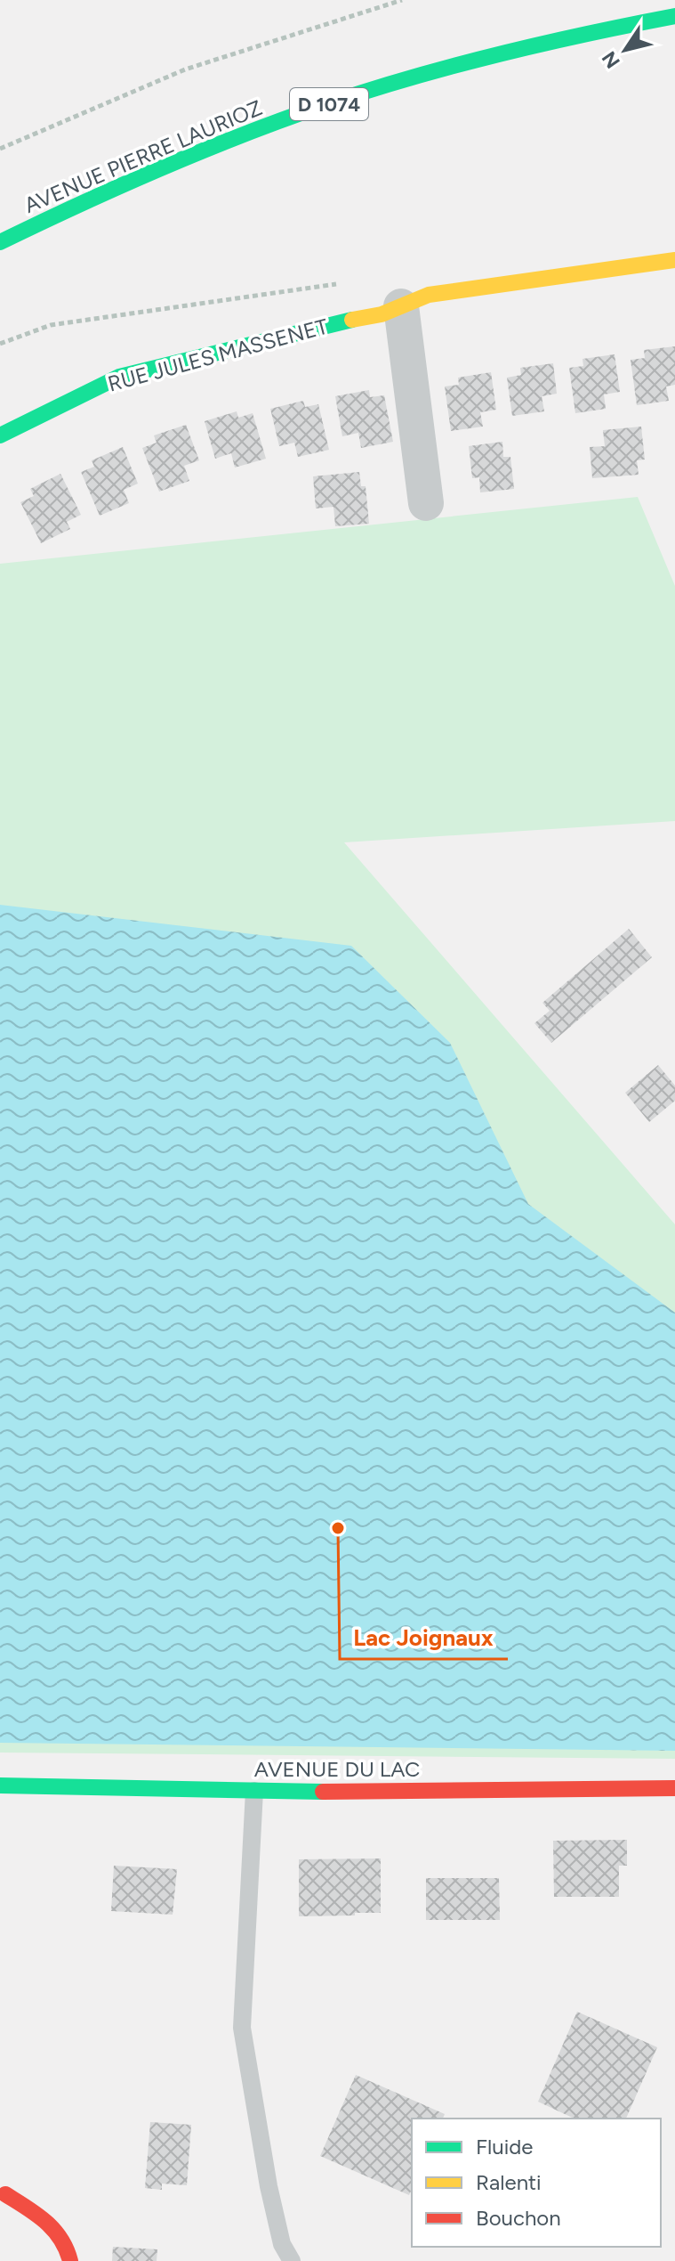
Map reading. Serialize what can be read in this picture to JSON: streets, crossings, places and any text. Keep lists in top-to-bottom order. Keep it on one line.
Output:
{"streets":{"main road":["D 1074","AVENUE PIERRE LAURIOZ","RUE JULES MASSENET","AVENUE DU LAC"]},"places":["Lac Joignaux"],"legend":["Fluide","Ralenti","Bouchon"],"north":"bottom left"}
